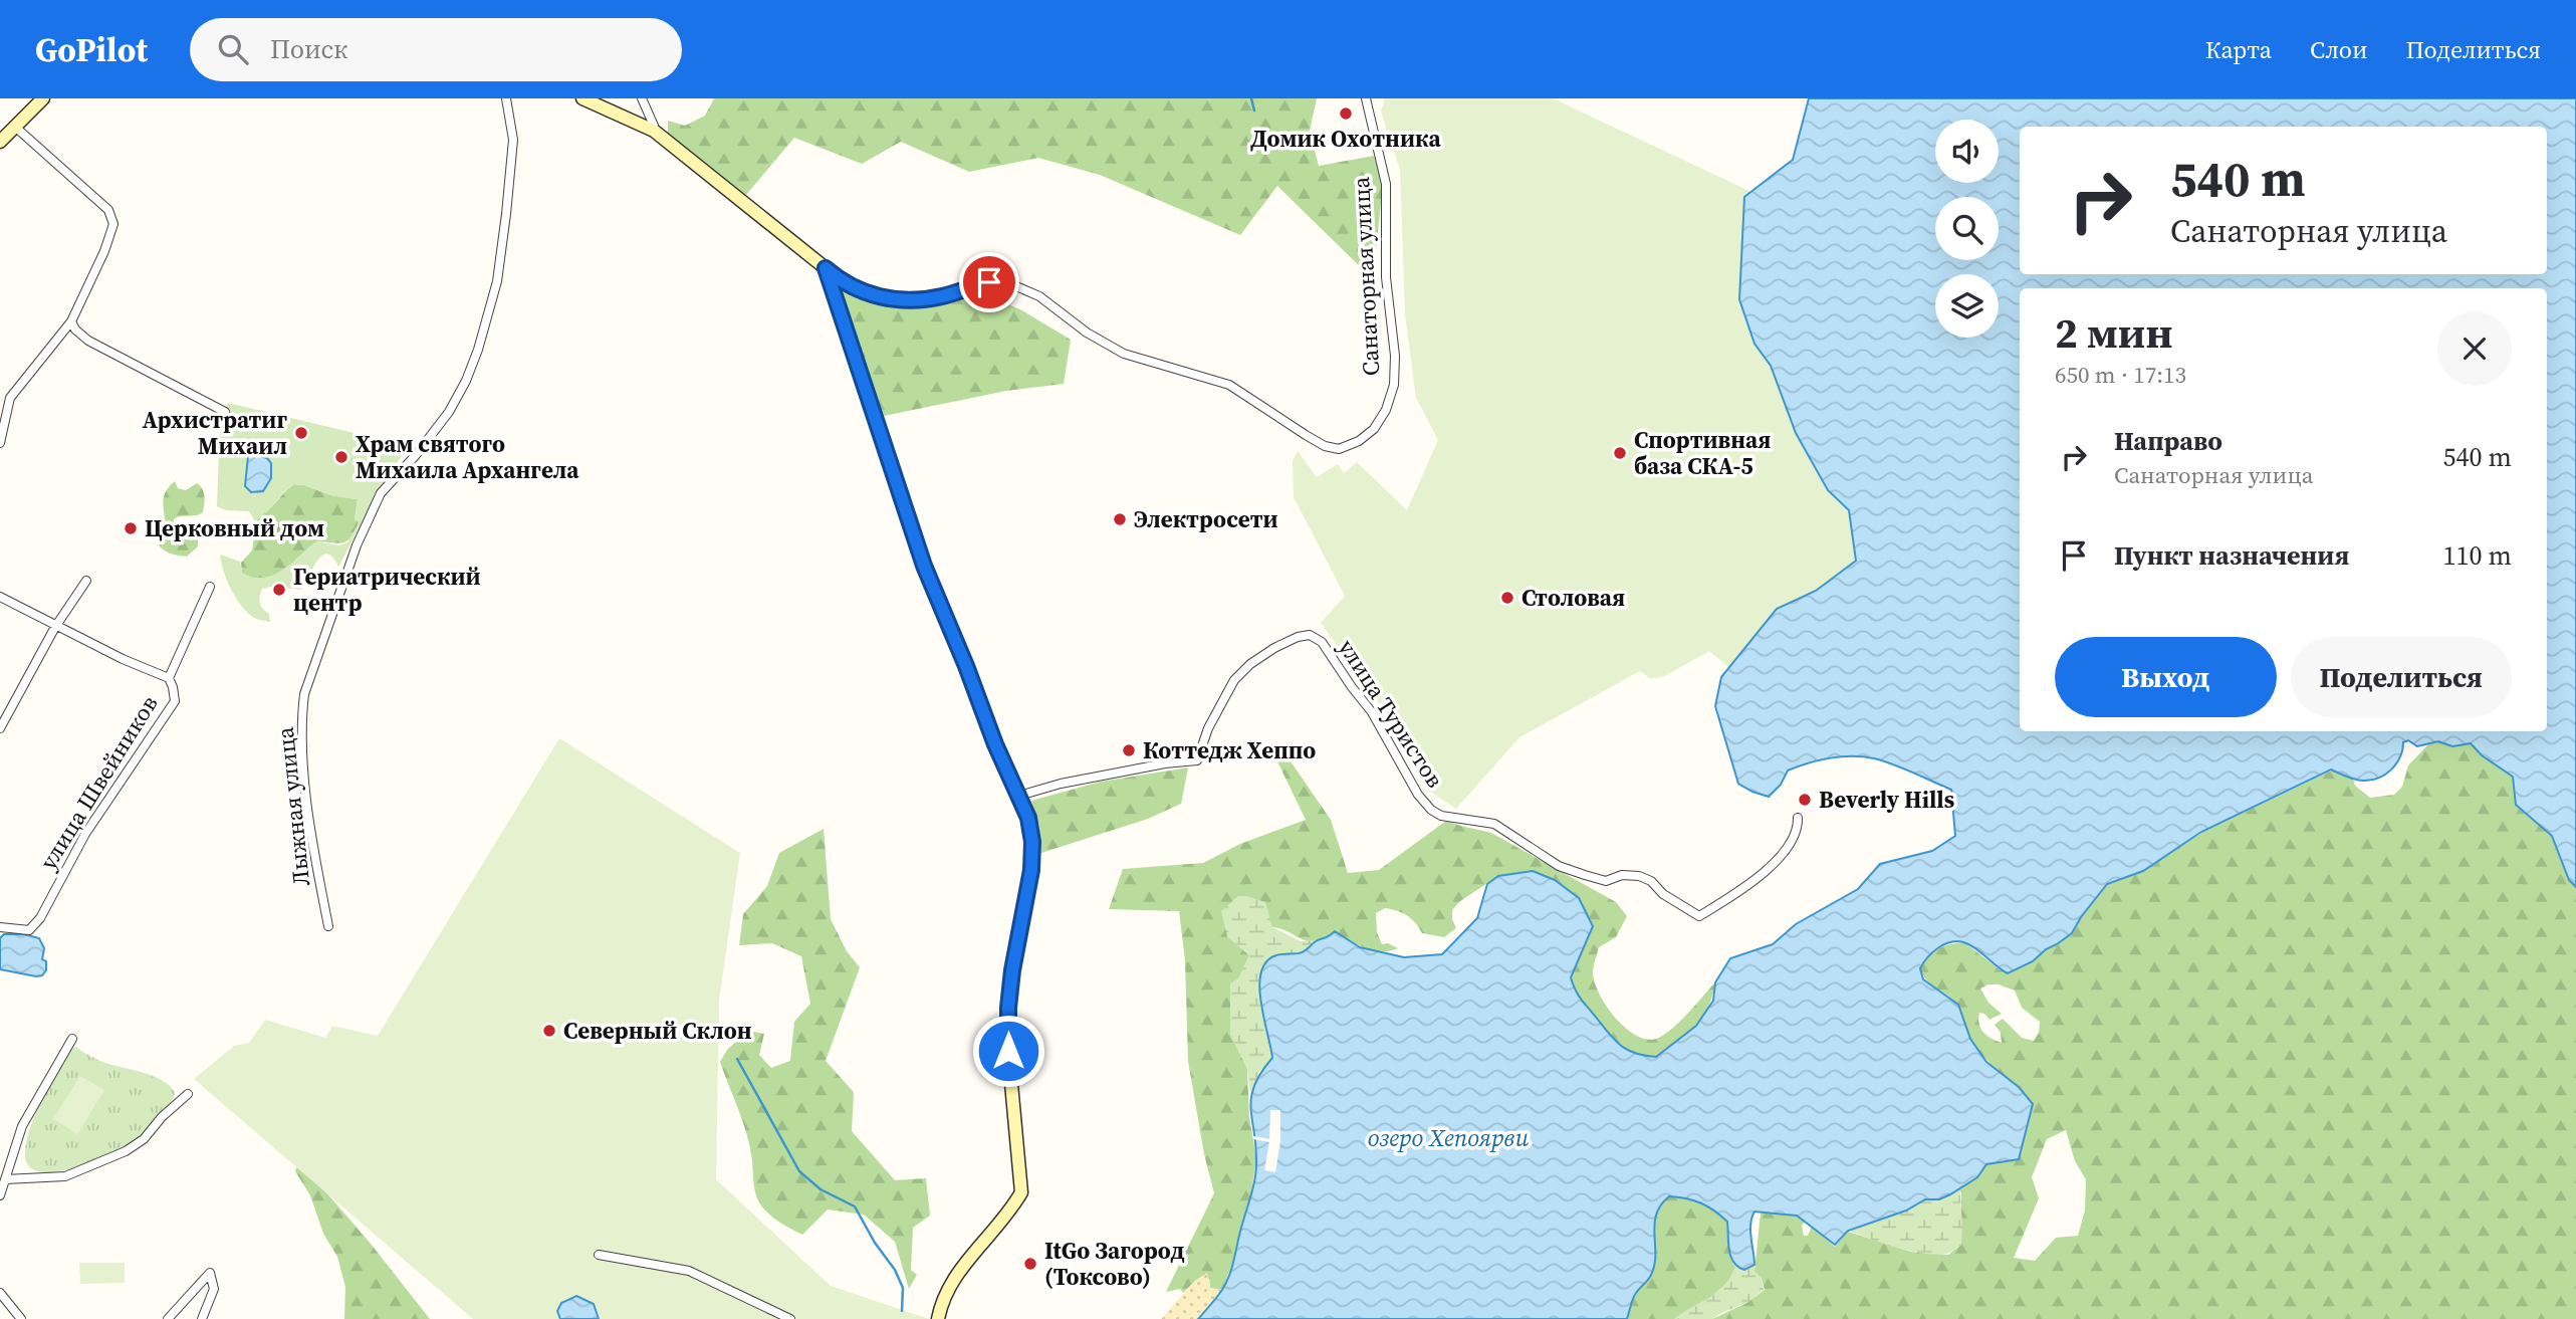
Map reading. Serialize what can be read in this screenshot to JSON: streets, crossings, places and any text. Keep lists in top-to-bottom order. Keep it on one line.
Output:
{"streets":{"street":["Санаторная улица","улица Туристов","улица Швейников","Лыжная улица"]},"water":["озеро Хепоярви"],"places":["Домик Охотника","Архистратиг Михаил","Спортивная база СКА-5","Храм святого Михаила Архангела","Электросети","Церковный дом","Гериатрический центр","Столовая","Коттедж Хеппо","Beverly Hills","Северный Склон","ItGo Загород (Токсово)"],"page":{"header":"GoPilot","search":"Поиск","nav":["Карта","Слои","Поделиться"],"turn":["540 m","Санаторная улица"],"heading":["2 мин","650 m · 17:13"],"list":[{"name":"Направо","note":"Санаторная улица","value":"540 m"},{"name":"Пункт назначения","value":"110 m"}],"buttons":["Выход","Поделиться"]}}
